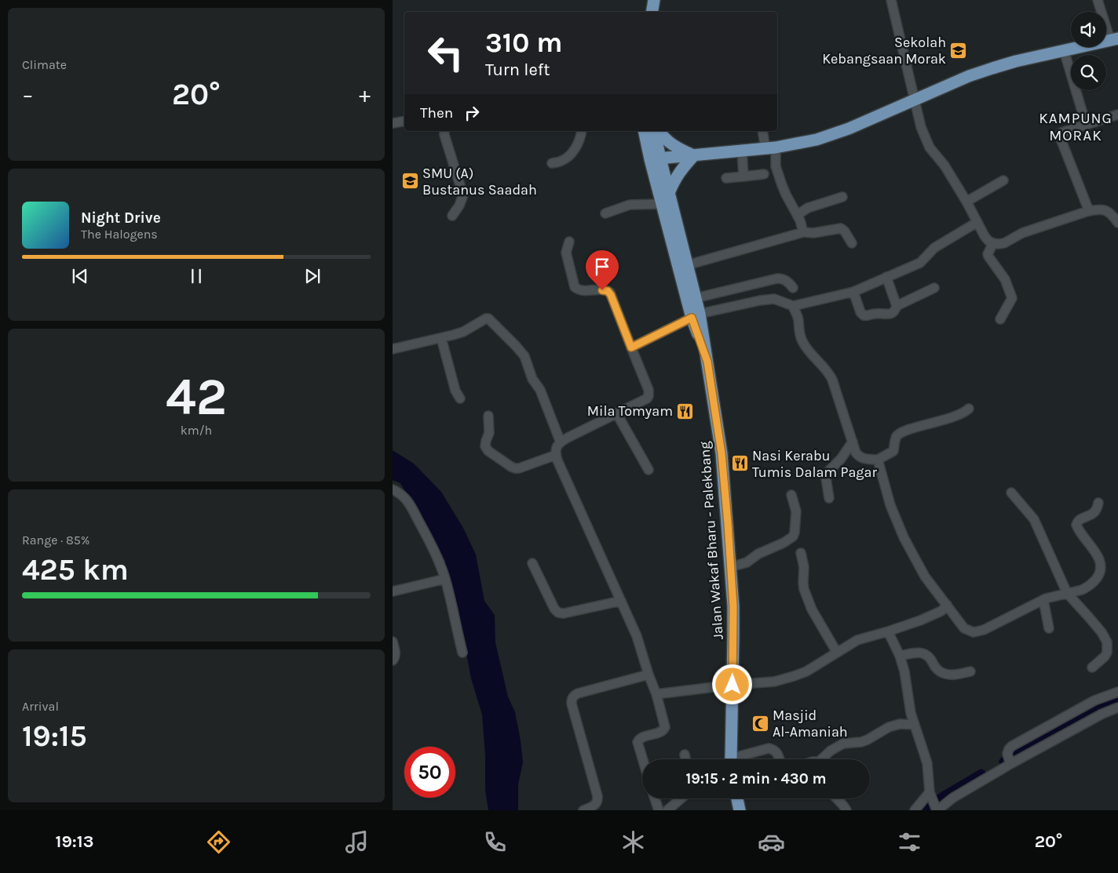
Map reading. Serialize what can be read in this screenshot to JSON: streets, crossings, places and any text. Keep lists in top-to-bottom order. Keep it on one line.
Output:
{"streets":{"main road":["Jalan Wakaf Bharu - Palekbang"]},"districts":["KAMPUNG MORAK"],"places":{"school or university":["Sekolah Kebangsaan Morak","SMU (A) Bustanus Saadah"],"restaurant":["Mila Tomyam","Nasi Kerabu Tumis Dalam Pagar"],"mosque":["Masjid Al-Amaniah"]},"page":{"tile":["Climate",["42","km/h"],["Range · 85%","425 km"],["Arrival","19:15"]],"turn":["310 m","Turn left"],"heat":["−","20°","+"],"then":"Then","song":["Night Drive","The Halogens"],"limit":"50","trip":"19:15 · 2 min · 430 m","tabs":["19:13","20°"]}}
